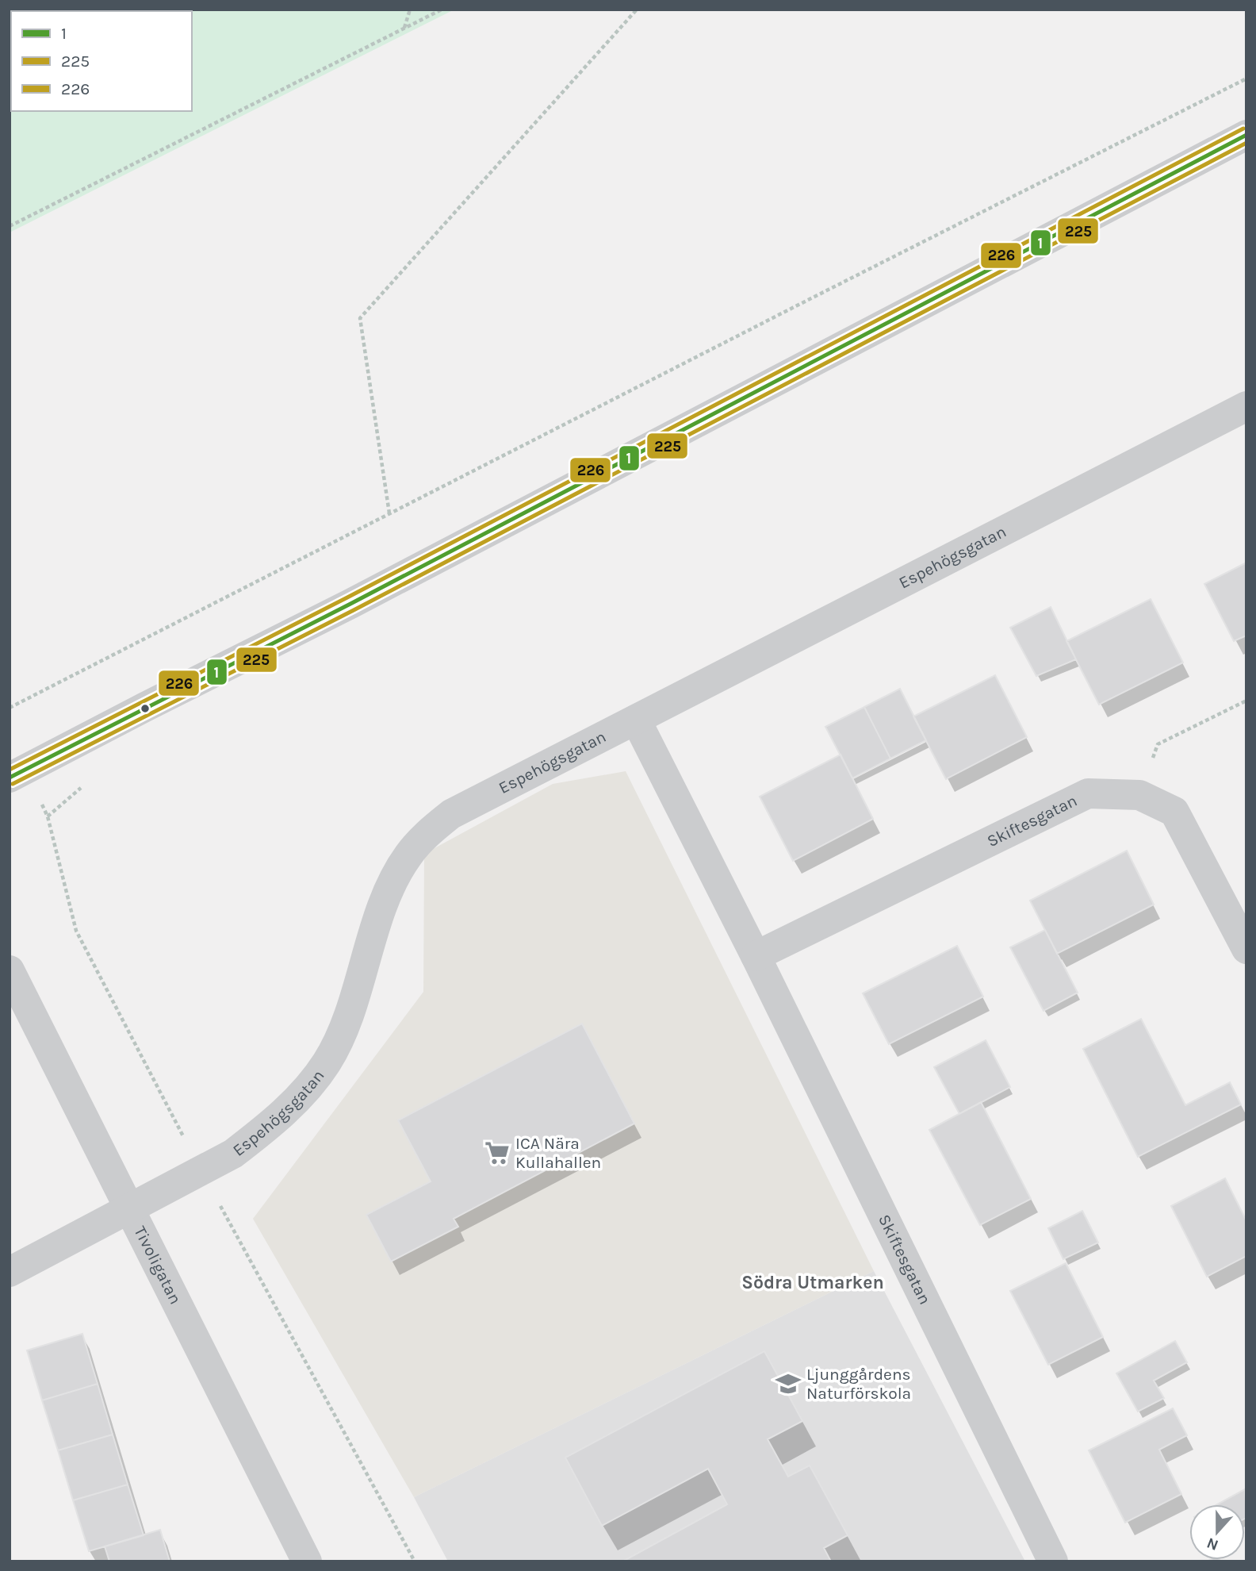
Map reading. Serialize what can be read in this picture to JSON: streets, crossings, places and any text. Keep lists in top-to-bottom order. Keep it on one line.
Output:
{"streets":{"street":["Espehögsgatan","Skiftesgatan","Tivoligatan"]},"crossings":[["Espehögsgatan","Skiftesgatan"],["Espehögsgatan","Tivoligatan"]],"districts":["Södra Utmarken"],"places":{"supermarket":["ICA Nära Kullahallen"],"school or university":["Ljunggårdens Naturförskola"]},"lines":["transit line 226","transit line 1","transit line 225"],"legend":["1","225","226"],"north":"bottom"}
